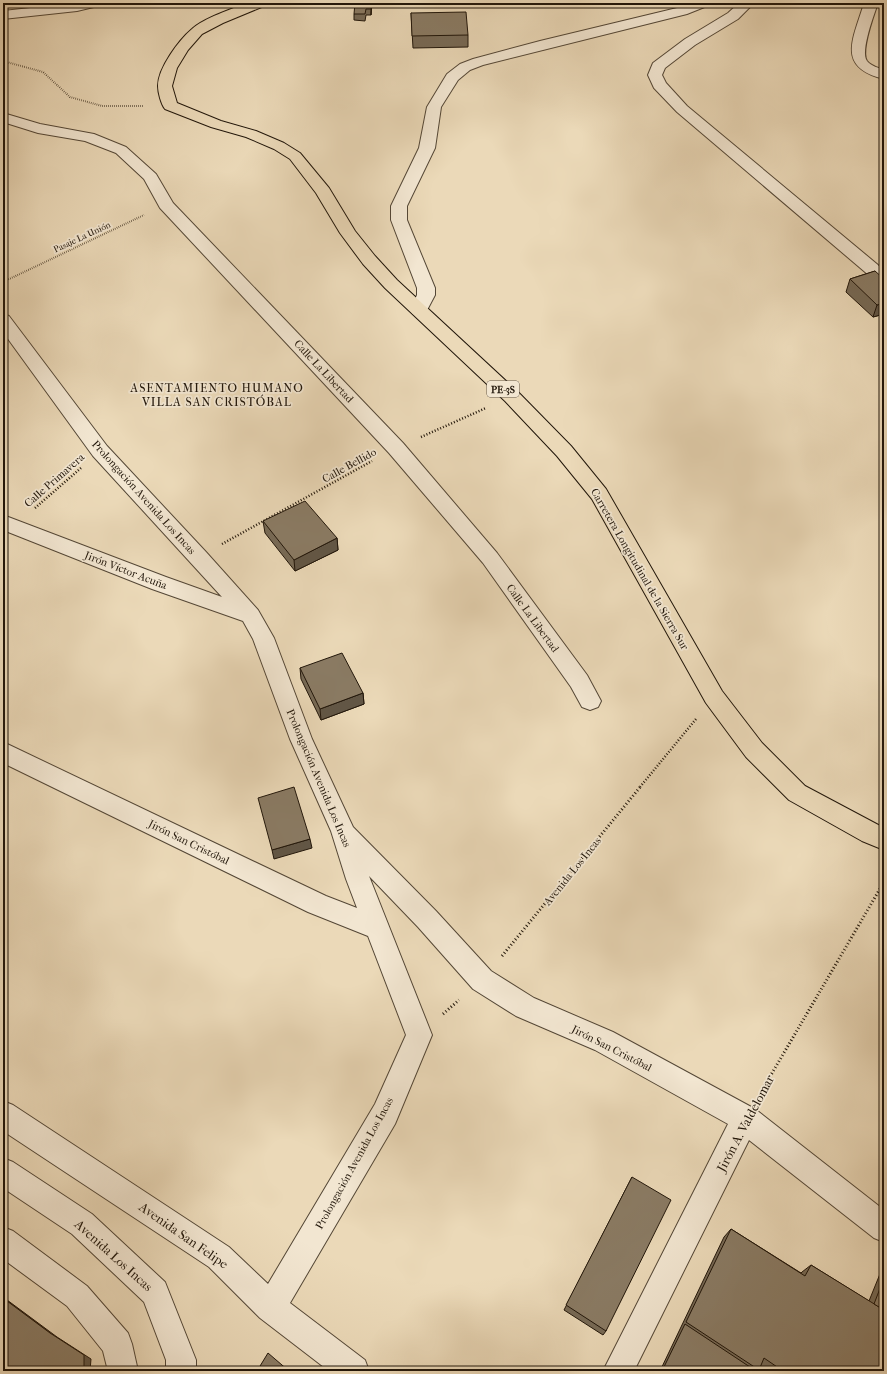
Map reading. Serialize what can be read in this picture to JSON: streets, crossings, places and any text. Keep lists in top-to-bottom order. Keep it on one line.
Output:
{"streets":{"highway":["PE-3S","Carretera Longitudinal de la Sierra Sur"],"street":["Calle La Libertad","Prolongación Avenida Los Incas","Jirón Víctor Acuña","Jirón San Cristóbal","Avenida Los Incas","Jirón A. Valdelomar","Avenida San Felipe"],"path":["Pasaje La Unión","Calle Bellido","Calle Primavera"]},"crossings":[["Pasaje La Unión","Calle La Libertad"],["Calle La Libertad","Calle Bellido"],["Calle Bellido","Prolongación Avenida Los Incas"],["Calle Bellido","Carretera Longitudinal de la Sierra Sur"],["Calle Primavera","Prolongación Avenida Los Incas"],["Calle Primavera","Jirón Víctor Acuña"],["Prolongación Avenida Los Incas","Jirón Víctor Acuña"],["Prolongación Avenida Los Incas","Jirón San Cristóbal"],["Prolongación Avenida Los Incas","Avenida Los Incas"],["Prolongación Avenida Los Incas","Avenida San Felipe"],["Carretera Longitudinal de la Sierra Sur","Avenida Los Incas"],["Jirón San Cristóbal","Avenida Los Incas"],["Jirón San Cristóbal","Jirón A. Valdelomar"]],"districts":["ASENTAMIENTO HUMANO VILLA SAN CRISTÓBAL"]}
